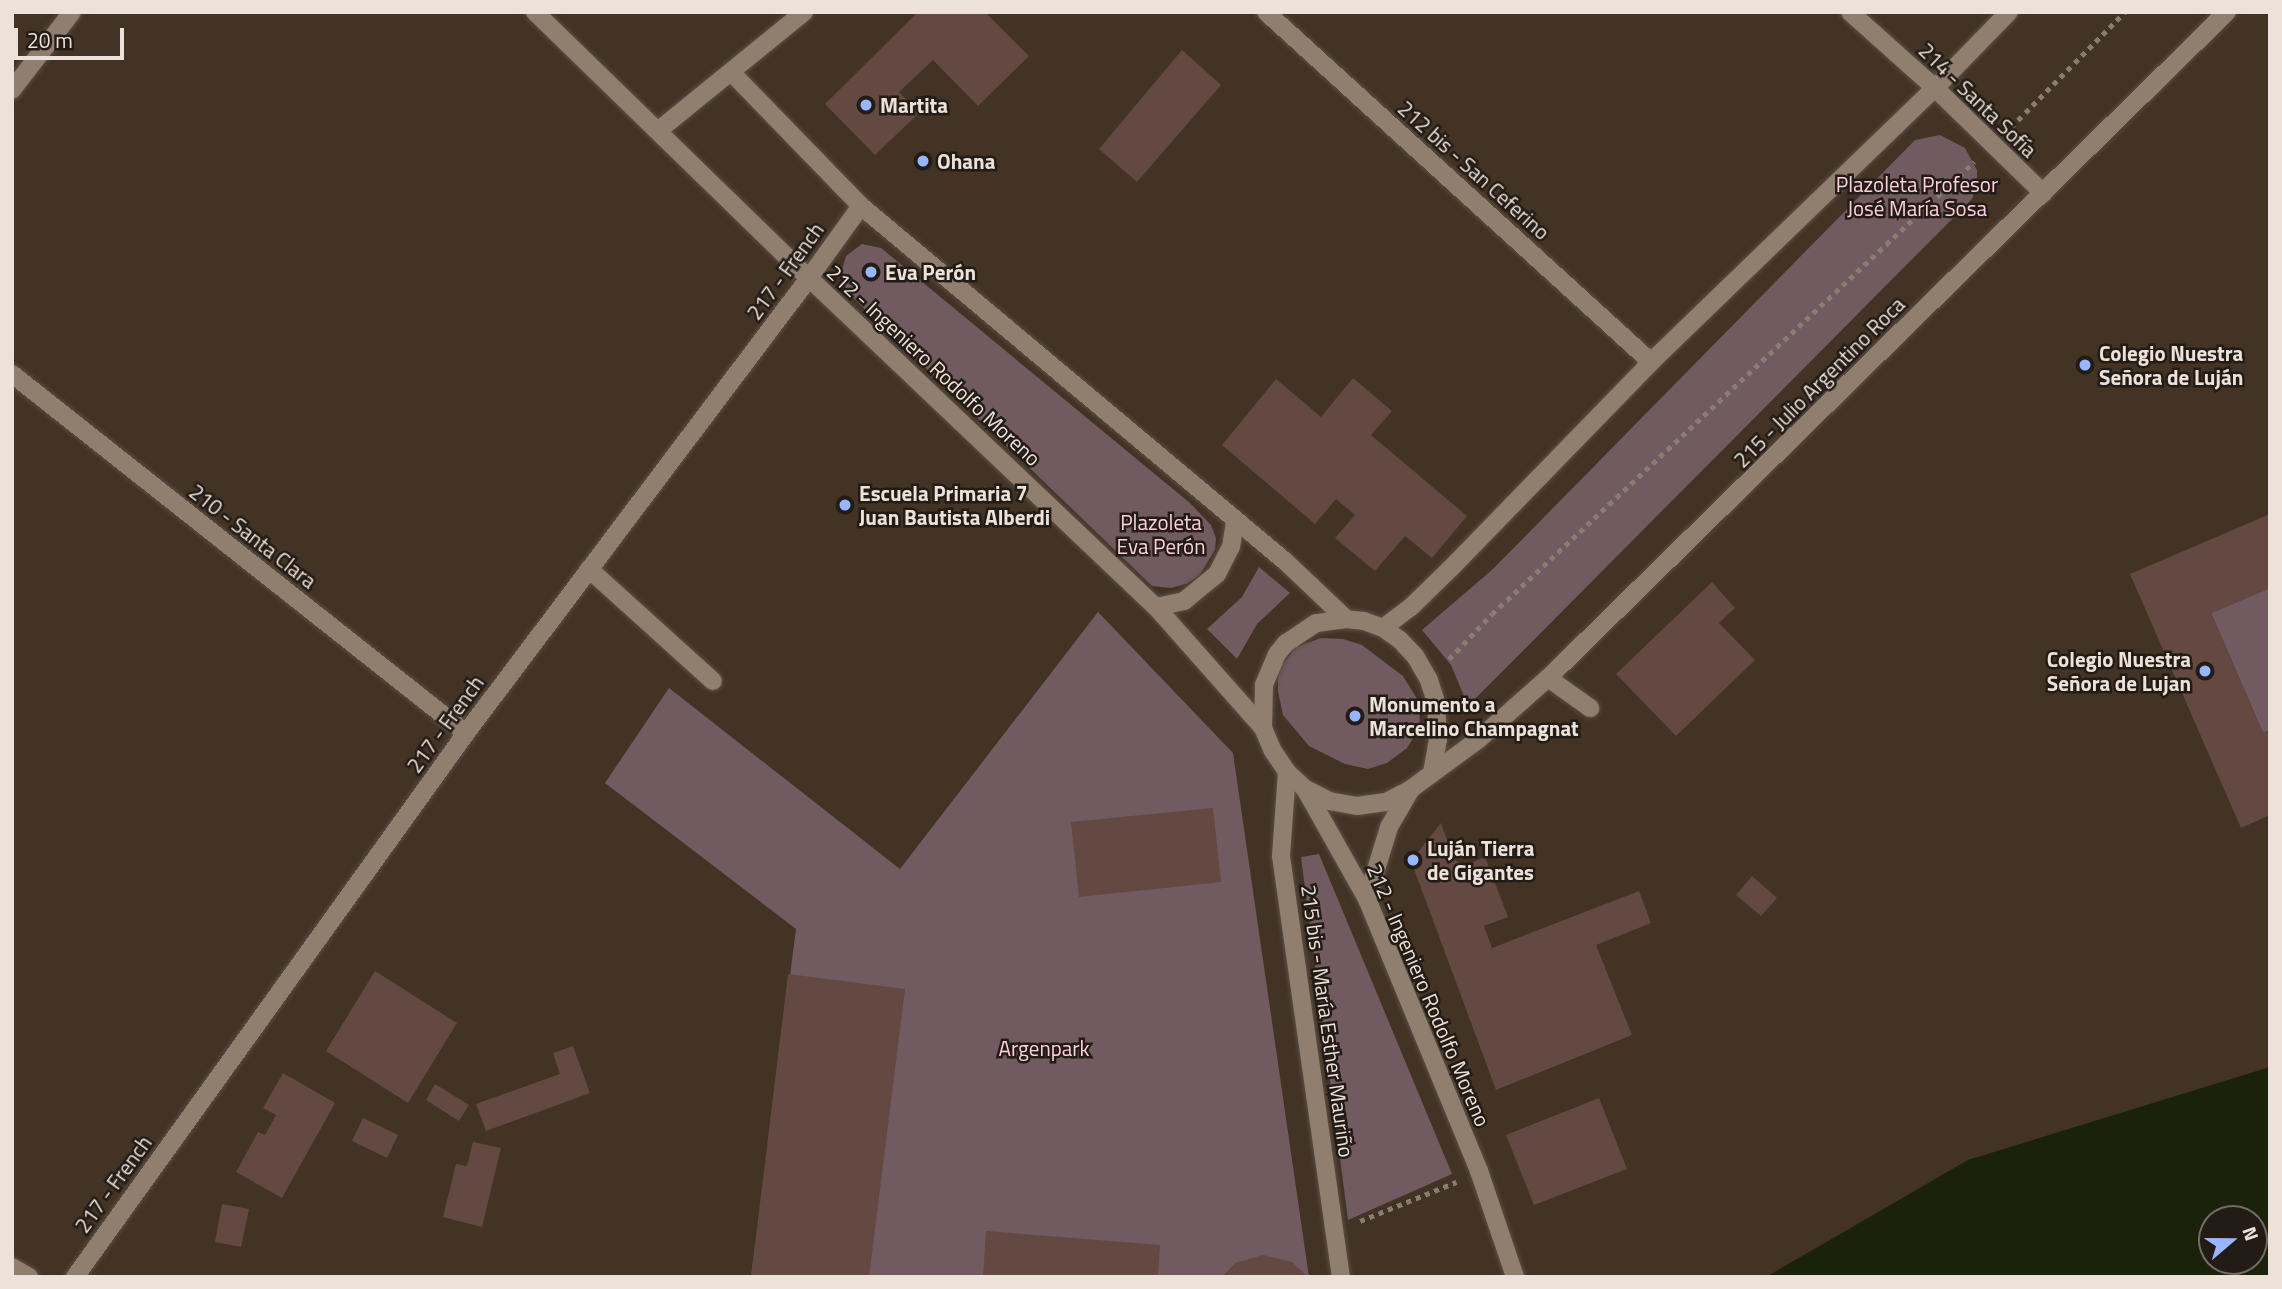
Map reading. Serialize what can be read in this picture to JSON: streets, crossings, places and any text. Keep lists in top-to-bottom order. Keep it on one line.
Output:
{"streets":{"street":["214 - Santa Sofía","212 bis - San Ceferino","217 - French","212 - Ingeniero Rodolfo Moreno","215 - Julio Argentino Roca","210 - Santa Clara","215 bis - María Esther Mauriño"]},"crossings":[["214 - Santa Sofía","215 - Julio Argentino Roca"],["217 - French","212 - Ingeniero Rodolfo Moreno"],["217 - French","210 - Santa Clara"],["212 - Ingeniero Rodolfo Moreno","215 - Julio Argentino Roca"],["212 - Ingeniero Rodolfo Moreno","215 bis - María Esther Mauriño"],["215 - Julio Argentino Roca","215 bis - María Esther Mauriño"]],"parks":["Plazoleta Profesor José María Sosa","Plazoleta Eva Perón","Argenpark"],"places":["Martita","Ohana","Eva Perón","Colegio Nuestra Señora de Luján","Escuela Primaria 7 Juan Bautista Alberdi","Colegio Nuestra Señora de Lujan","Monumento a Marcelino Champagnat","Luján Tierra de Gigantes"],"scale_bar":"20 m","north":"right"}
